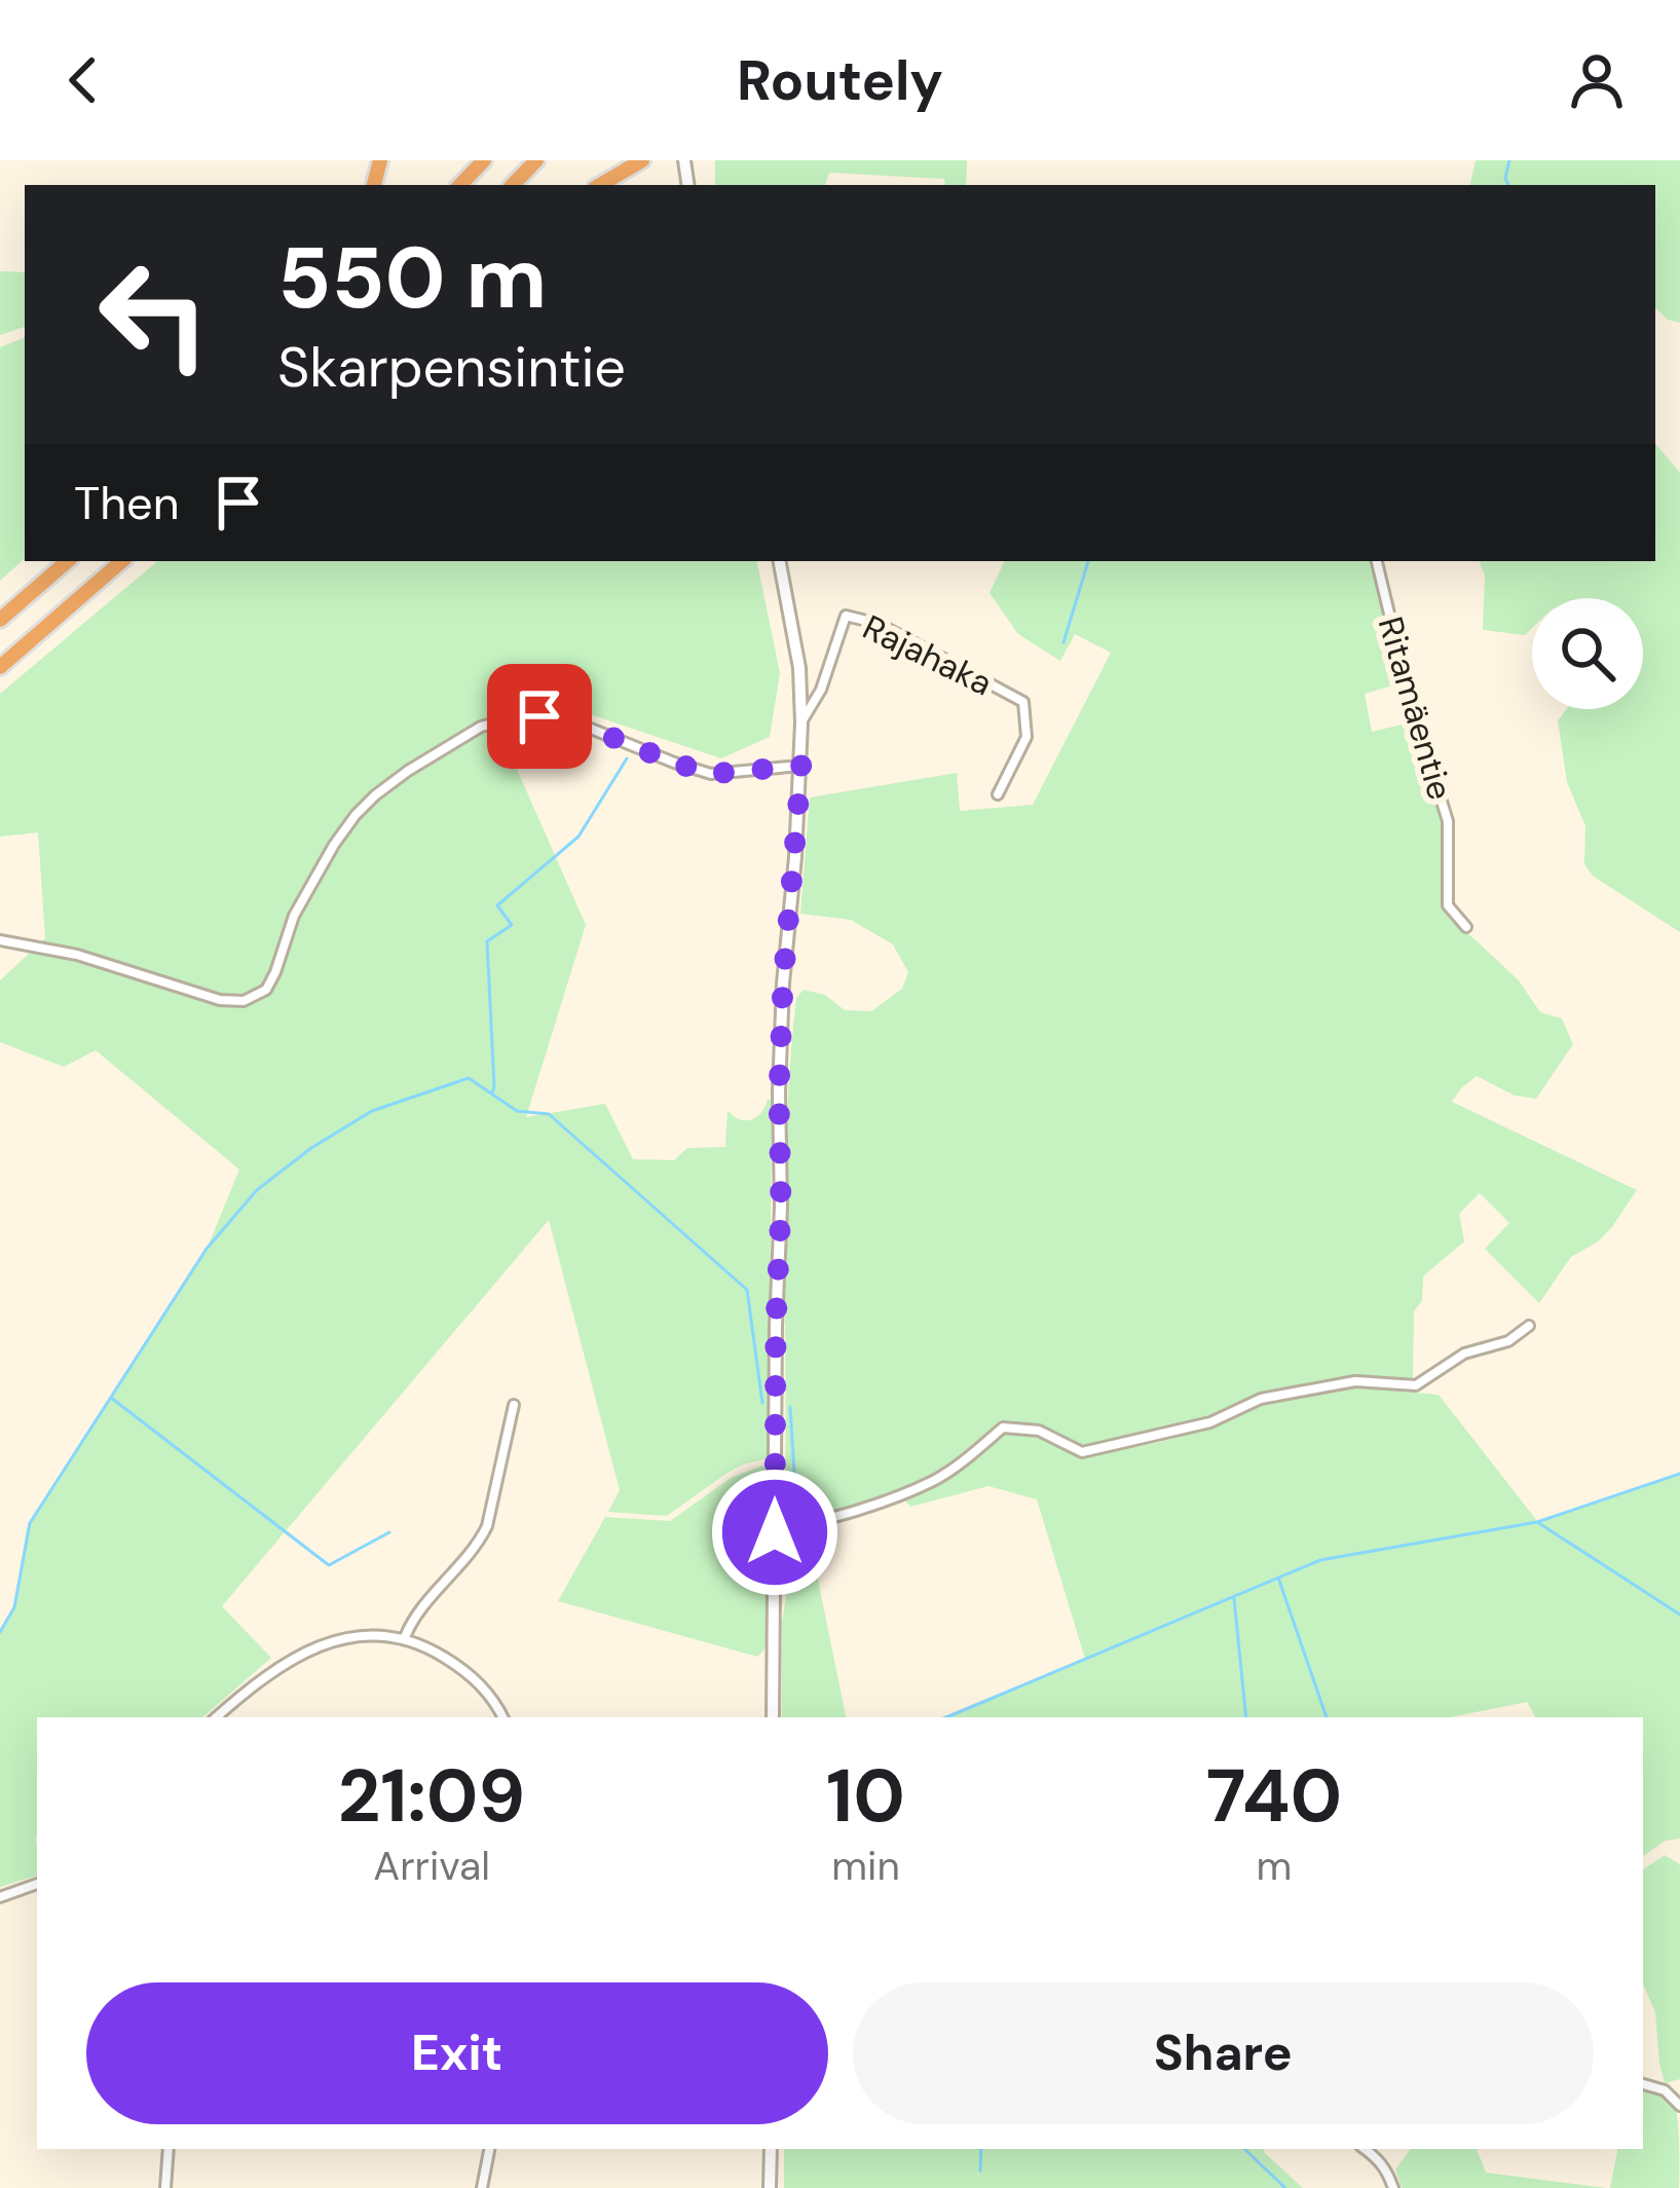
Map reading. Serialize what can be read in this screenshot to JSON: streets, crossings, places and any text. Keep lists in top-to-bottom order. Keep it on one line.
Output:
{"streets":{"street":["Rajahaka","Ritamäentie"]},"page":{"header":"Routely","turn":["550 m","Skarpensintie"],"then":"Then","eta":["21:09","Arrival","10","min","740","m"],"buttons":["Exit","Share"]}}
